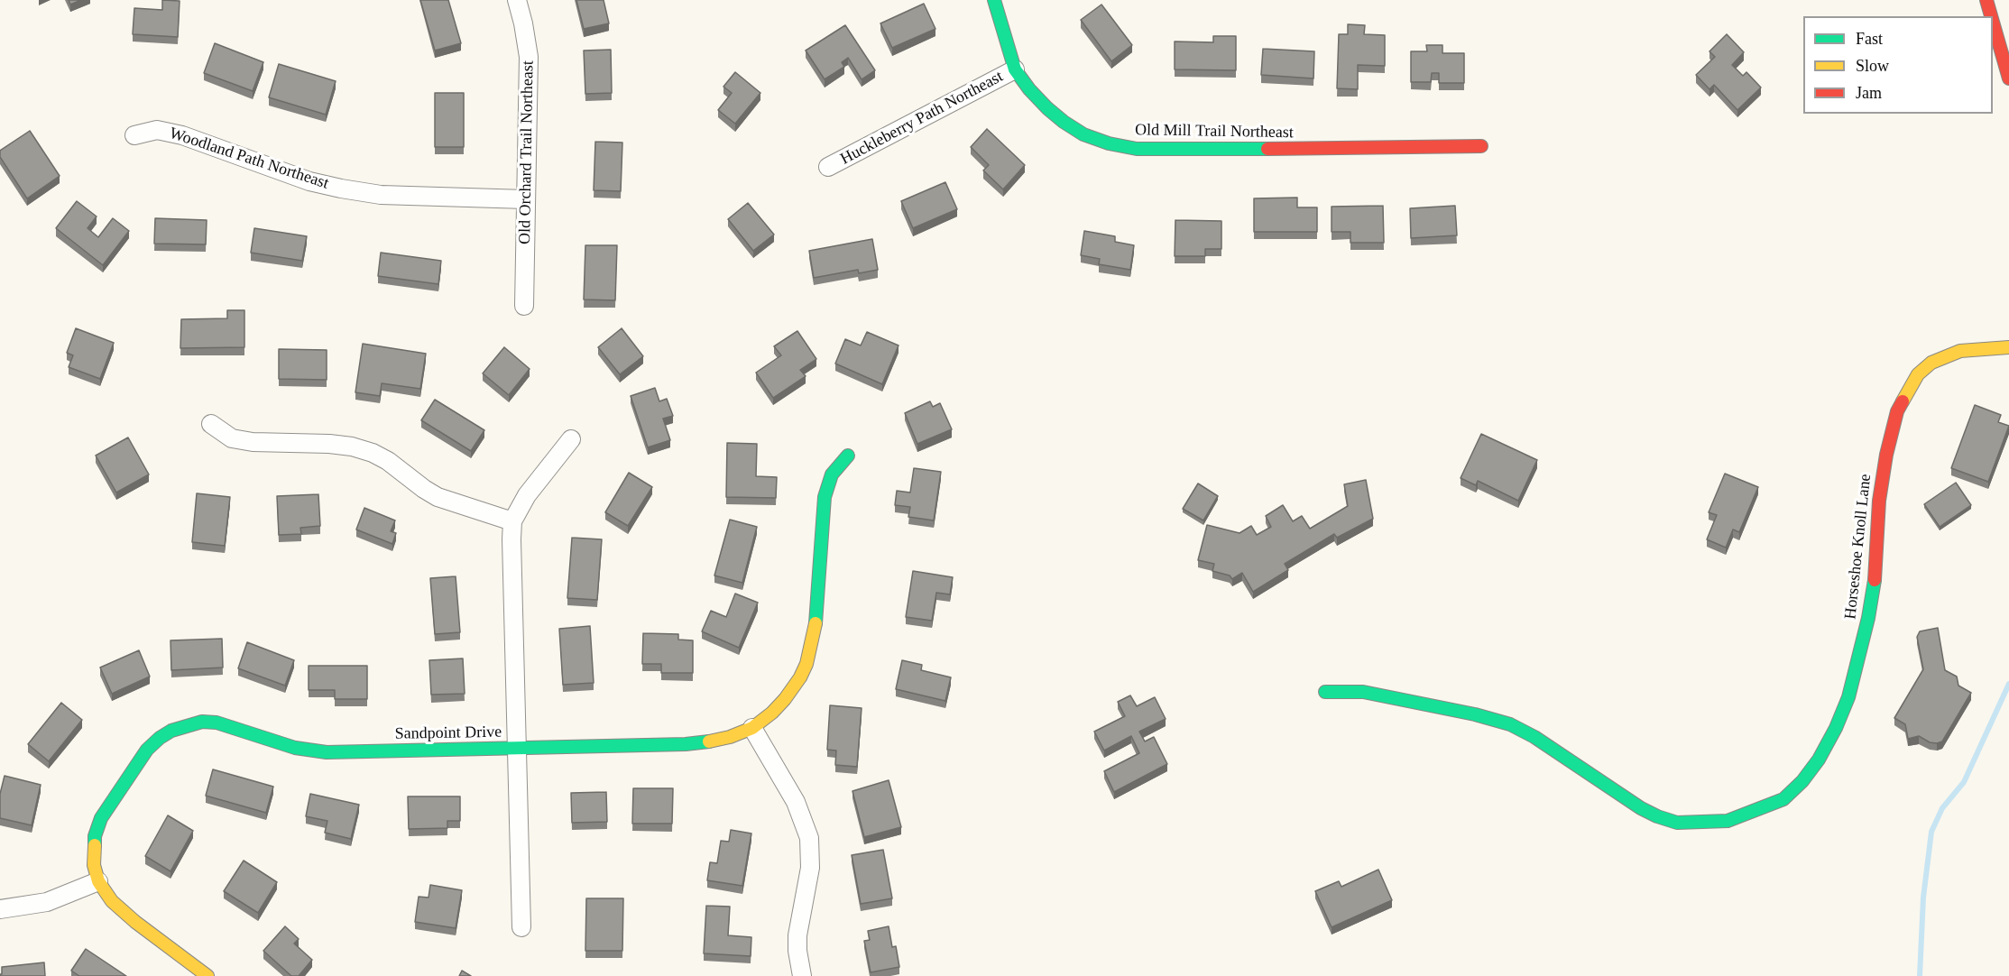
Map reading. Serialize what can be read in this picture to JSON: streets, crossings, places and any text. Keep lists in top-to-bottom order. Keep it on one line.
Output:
{"streets":{"street":["Huckleberry Path Northeast","Old Mill Trail Northeast","Old Orchard Trail Northeast","Woodland Path Northeast","Horseshoe Knoll Lane","Sandpoint Drive"]},"crossings":[["Huckleberry Path Northeast","Old Mill Trail Northeast"],["Old Orchard Trail Northeast","Woodland Path Northeast"]],"legend":["Fast","Slow","Jam"]}
